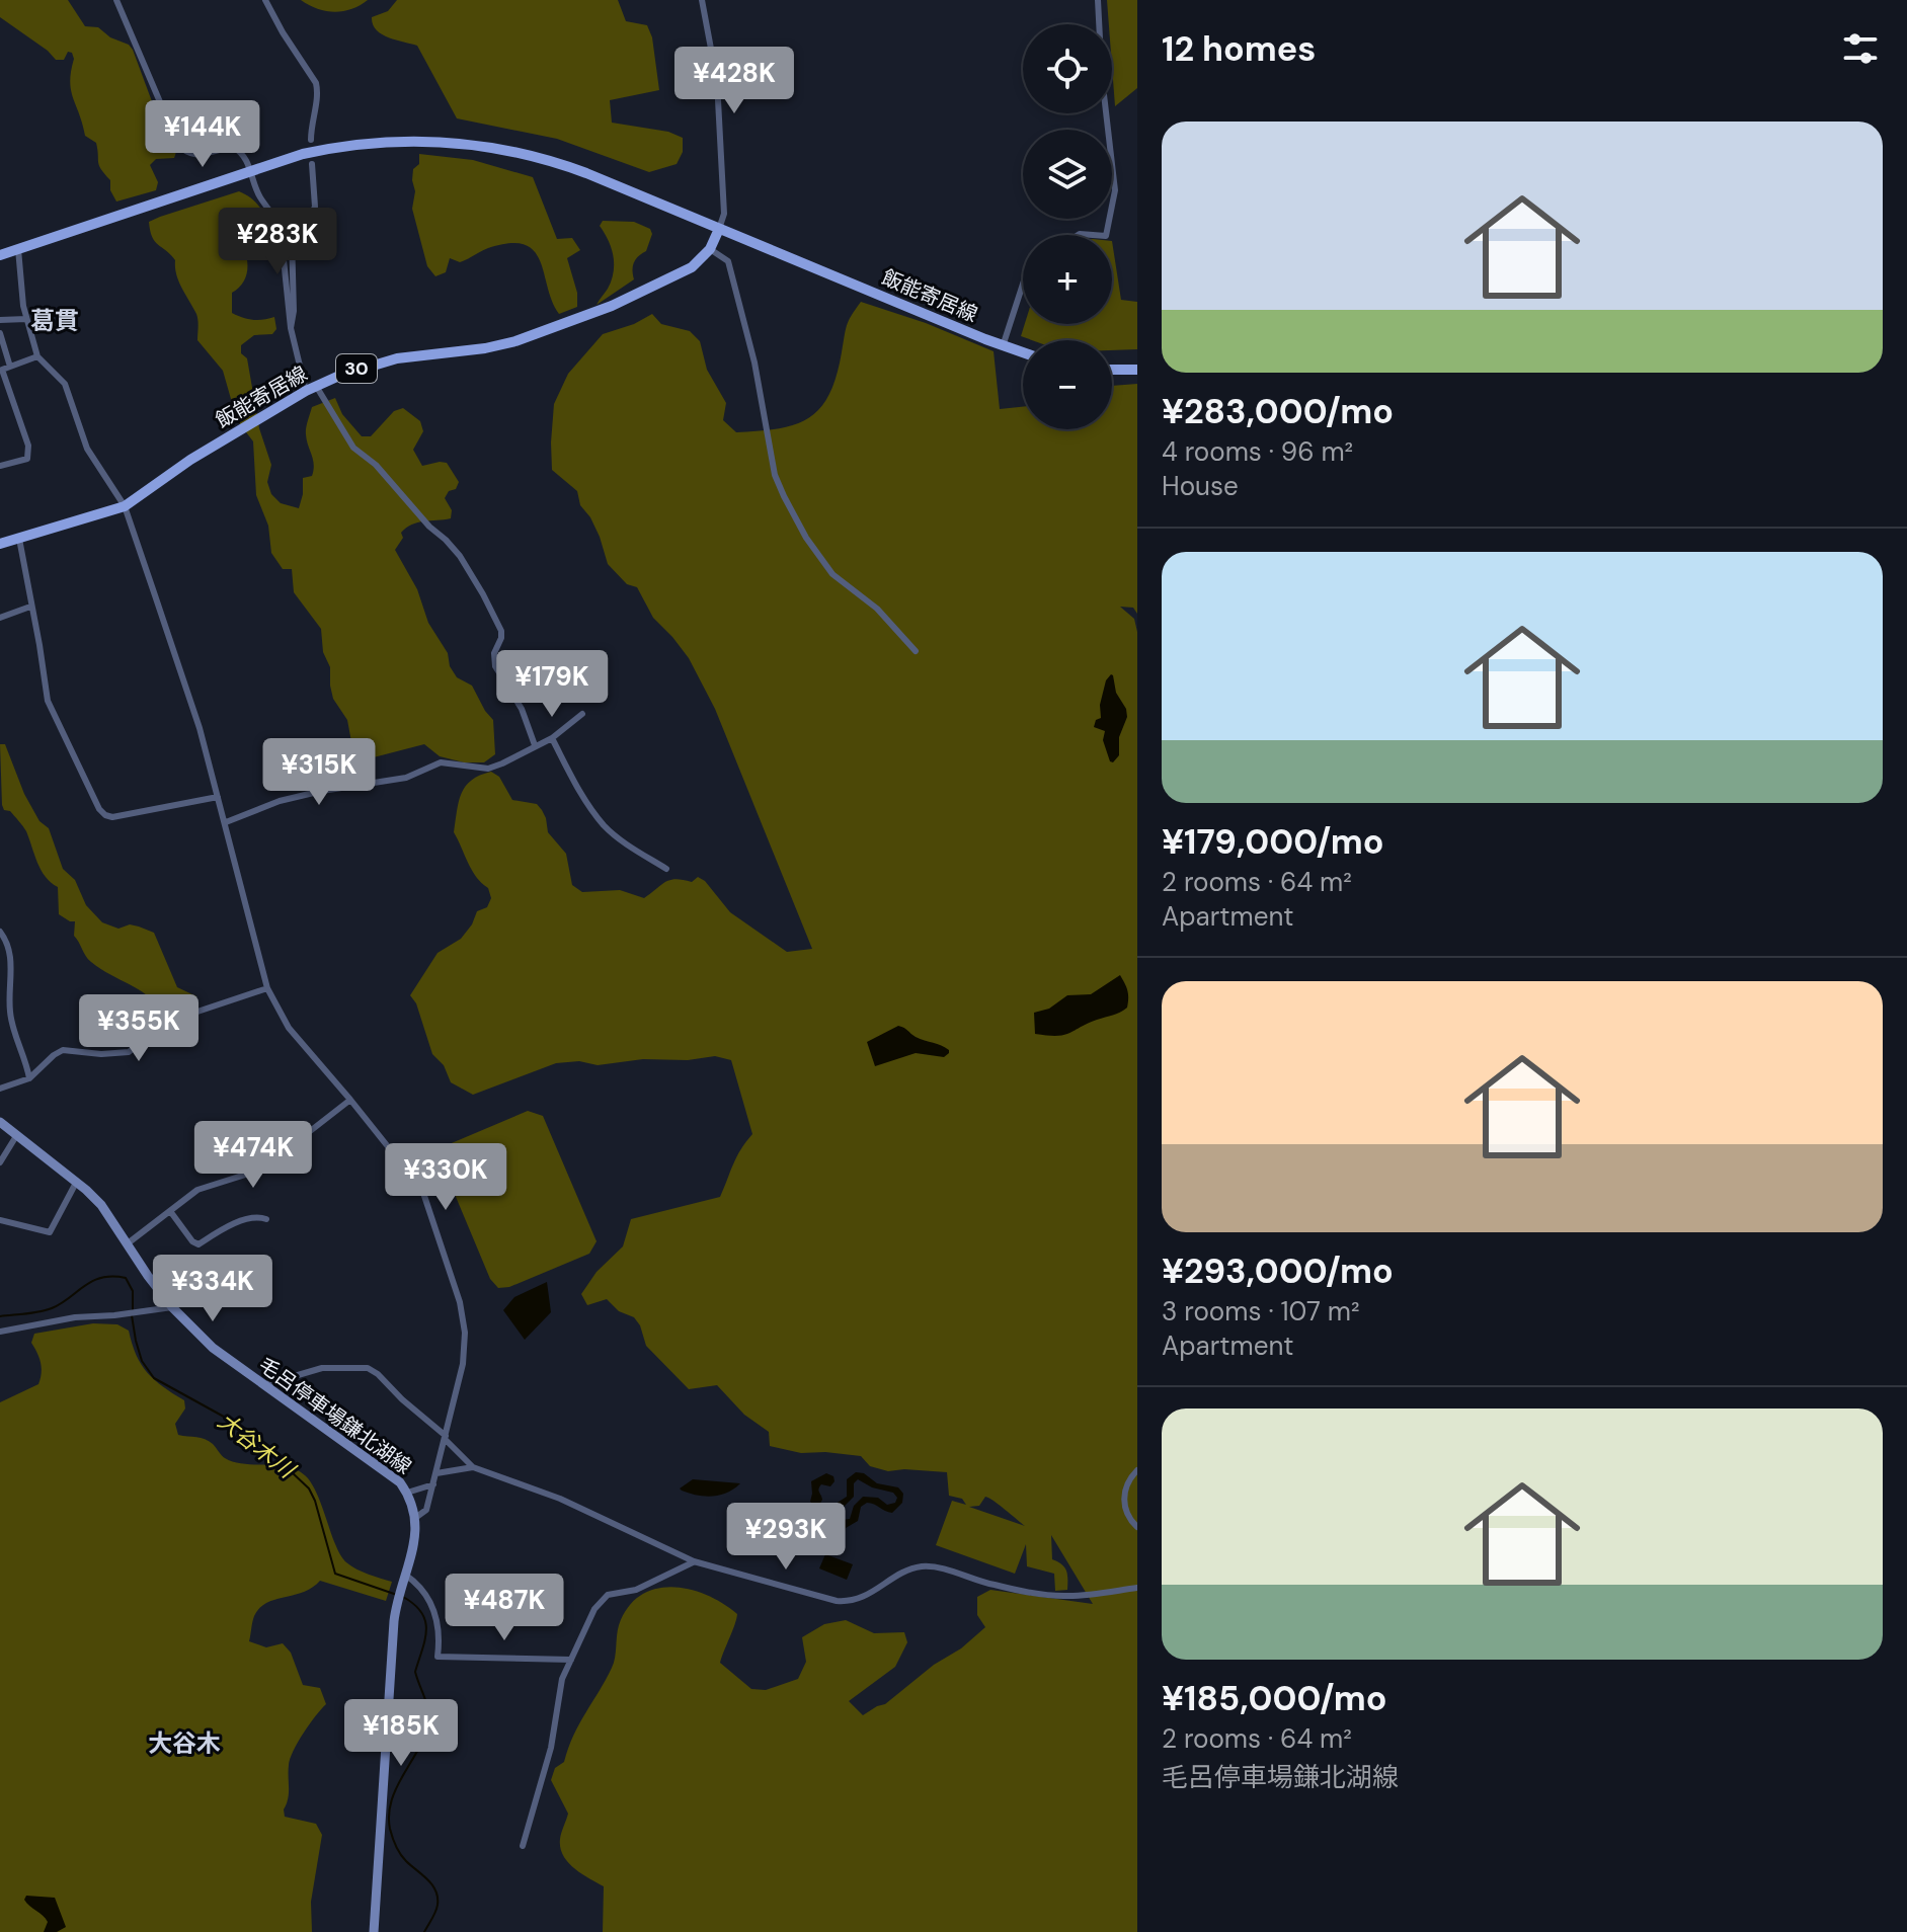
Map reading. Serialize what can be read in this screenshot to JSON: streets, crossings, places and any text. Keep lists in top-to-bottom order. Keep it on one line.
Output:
{"streets":{"main road":["飯能寄居線","30","毛呂停車場鎌北湖線"]},"districts":["葛貫","大谷木"],"water":["大谷木川"],"page":{"heading":"12 homes","map_buttons":["+","−"],"price":["¥428K","¥144K","¥283K","¥179K","¥315K","¥355K","¥474K","¥330K","¥334K","¥293K","¥487K","¥185K"],"list":[{"name":"¥283,000/mo","note":"4 rooms · 96 m² · House"},{"name":"¥179,000/mo","note":"2 rooms · 64 m² · Apartment"},{"name":"¥293,000/mo","note":"3 rooms · 107 m² · Apartment"},{"name":"¥185,000/mo","note":"2 rooms · 64 m² · 毛呂停車場鎌北湖線"}]}}
